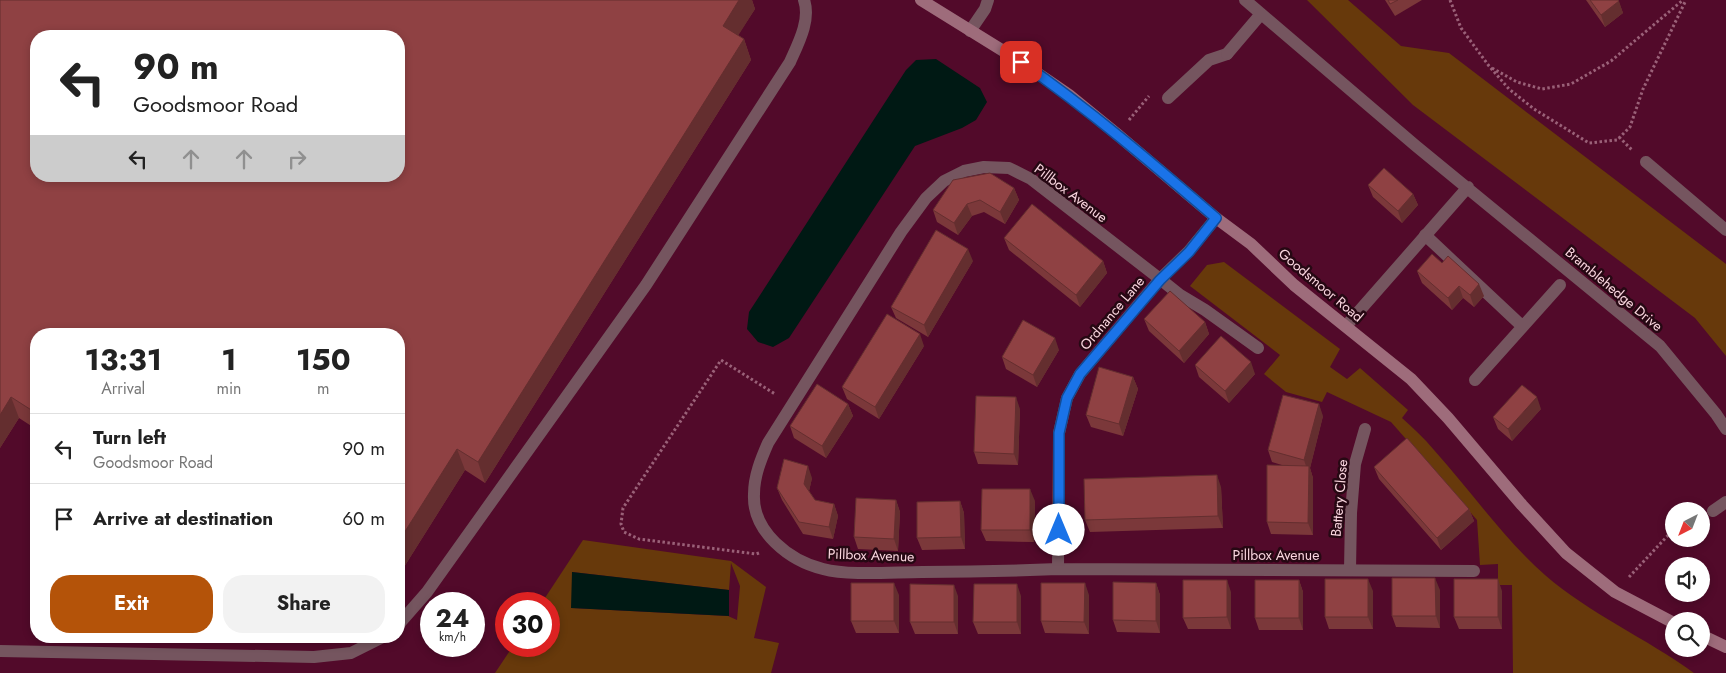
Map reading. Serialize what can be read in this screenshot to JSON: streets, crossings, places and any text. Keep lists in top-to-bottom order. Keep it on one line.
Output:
{"streets":{"street":["Pillbox Avenue","Goodsmoor Road","Bramblehedge Drive","Ordnance Lane","Battery Close"]},"crossings":[["Pillbox Avenue","Ordnance Lane"],["Pillbox Avenue","Battery Close"],["Goodsmoor Road","Ordnance Lane"]],"north":"bottom left","page":{"turn":["90 m","Goodsmoor Road"],"eta":["13:31","Arrival","1","min","150","m"],"list":[{"name":"Turn left","note":"Goodsmoor Road","value":"90 m"},{"name":"Arrive at destination","value":"60 m"}],"buttons":["Exit","Share"],"speed":"24 km/h","limit":"30"}}
